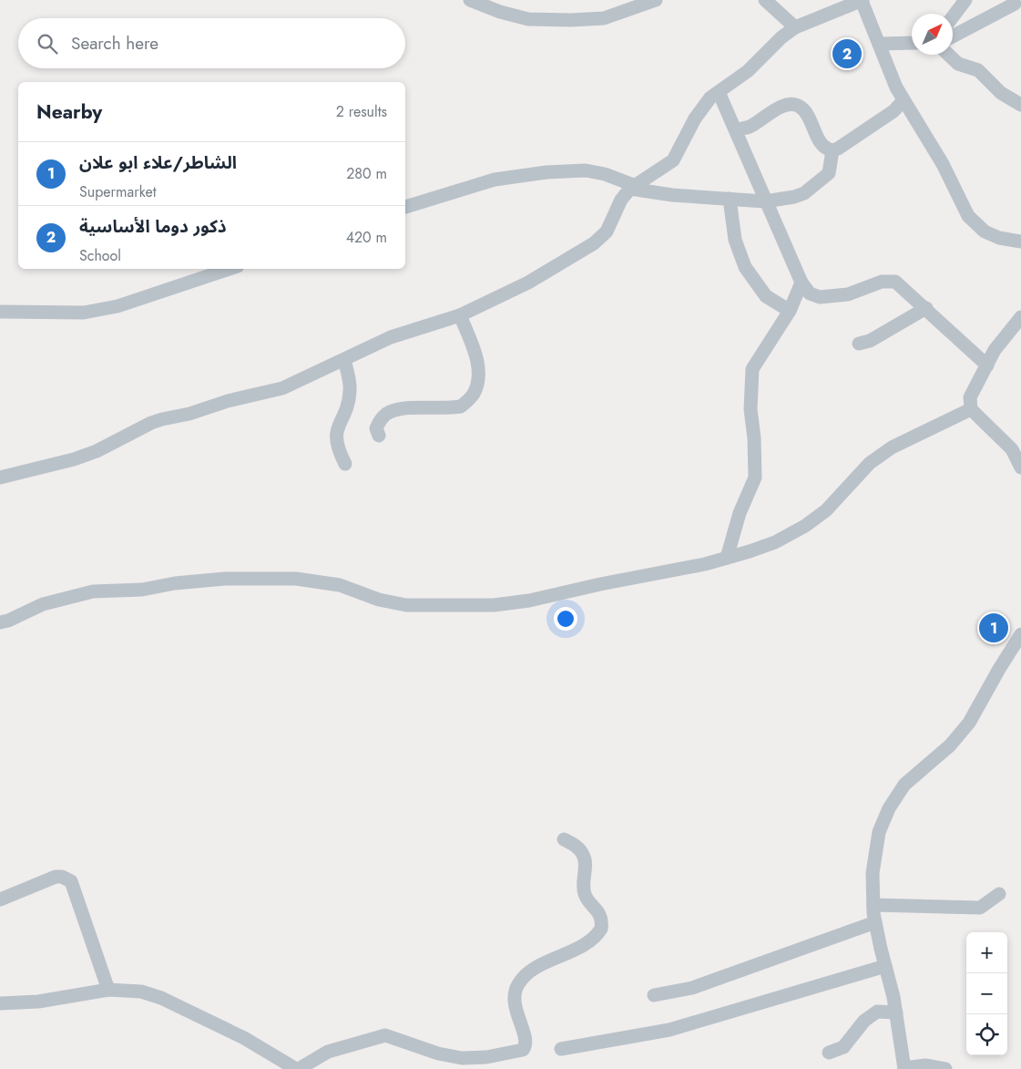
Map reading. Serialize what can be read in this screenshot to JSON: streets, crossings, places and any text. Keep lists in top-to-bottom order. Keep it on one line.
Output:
{"north":"top right","page":{"search":"Search here","pins":["2","1"],"heading":["Nearby","2 results"],"list":[{"mark":"1","name":"الشاطر/علاء ابو علان","note":"Supermarket","value":"280 m"},{"mark":"2","name":"ذكور دوما الأساسية","note":"School","value":"420 m"}],"map_buttons":["+","−"]}}
